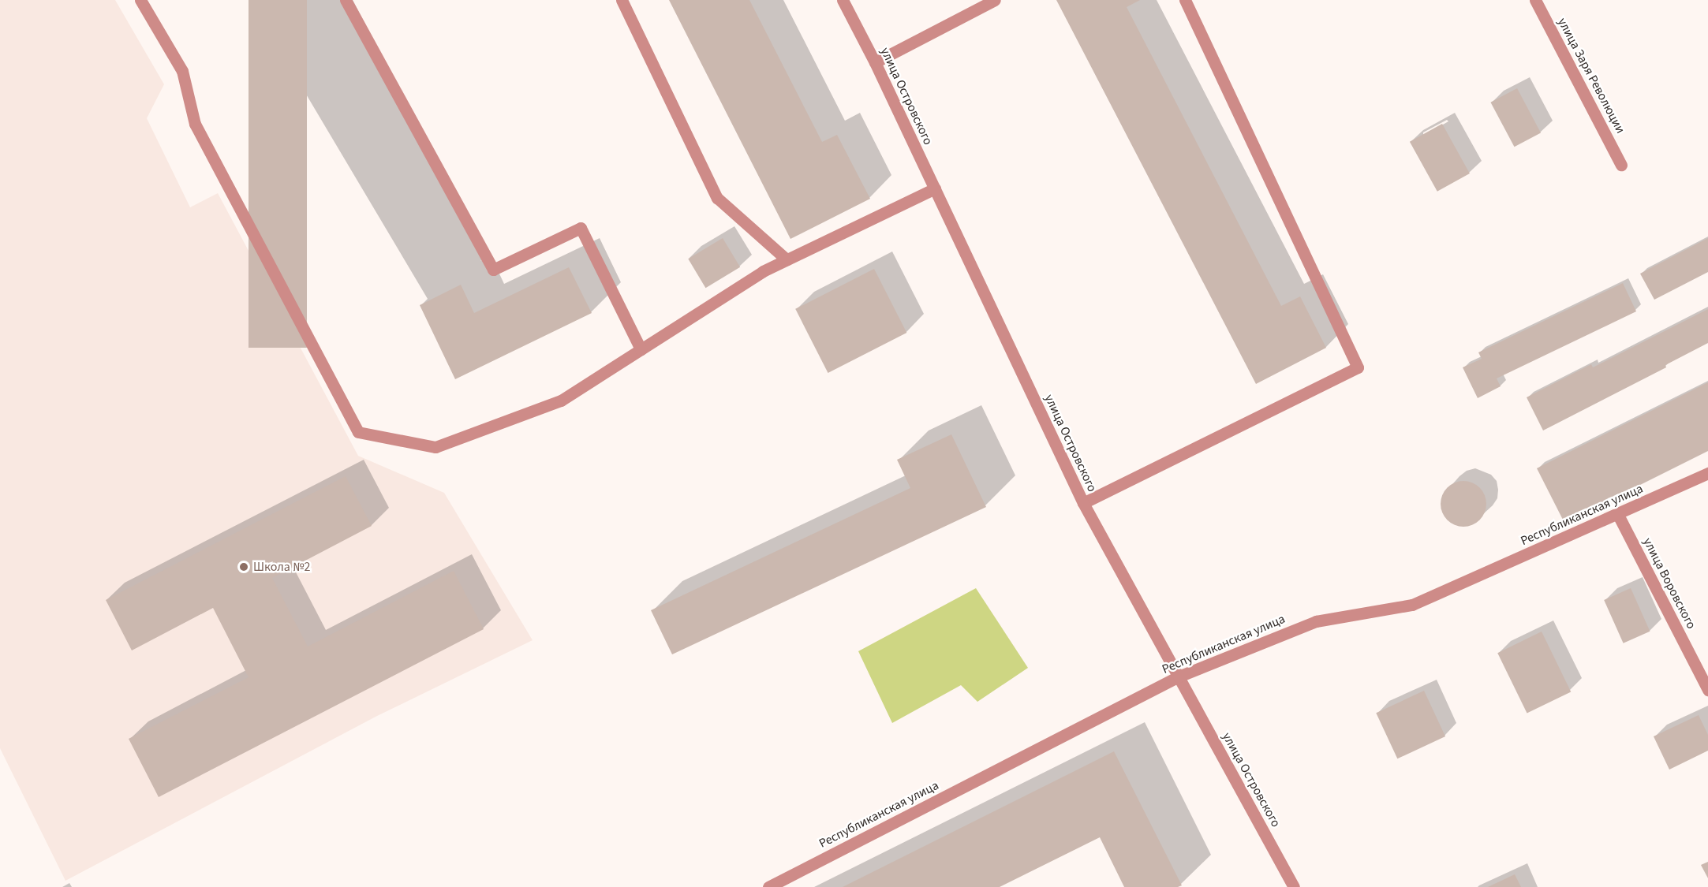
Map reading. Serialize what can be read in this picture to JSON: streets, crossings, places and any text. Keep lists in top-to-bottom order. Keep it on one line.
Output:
{"streets":{"street":["улица Заря Революции","улица Островского","Республиканская улица","улица Воровского"]},"crossings":[["улица Островского","Республиканская улица"],["Республиканская улица","улица Воровского"]],"places":["Школа №2"]}
